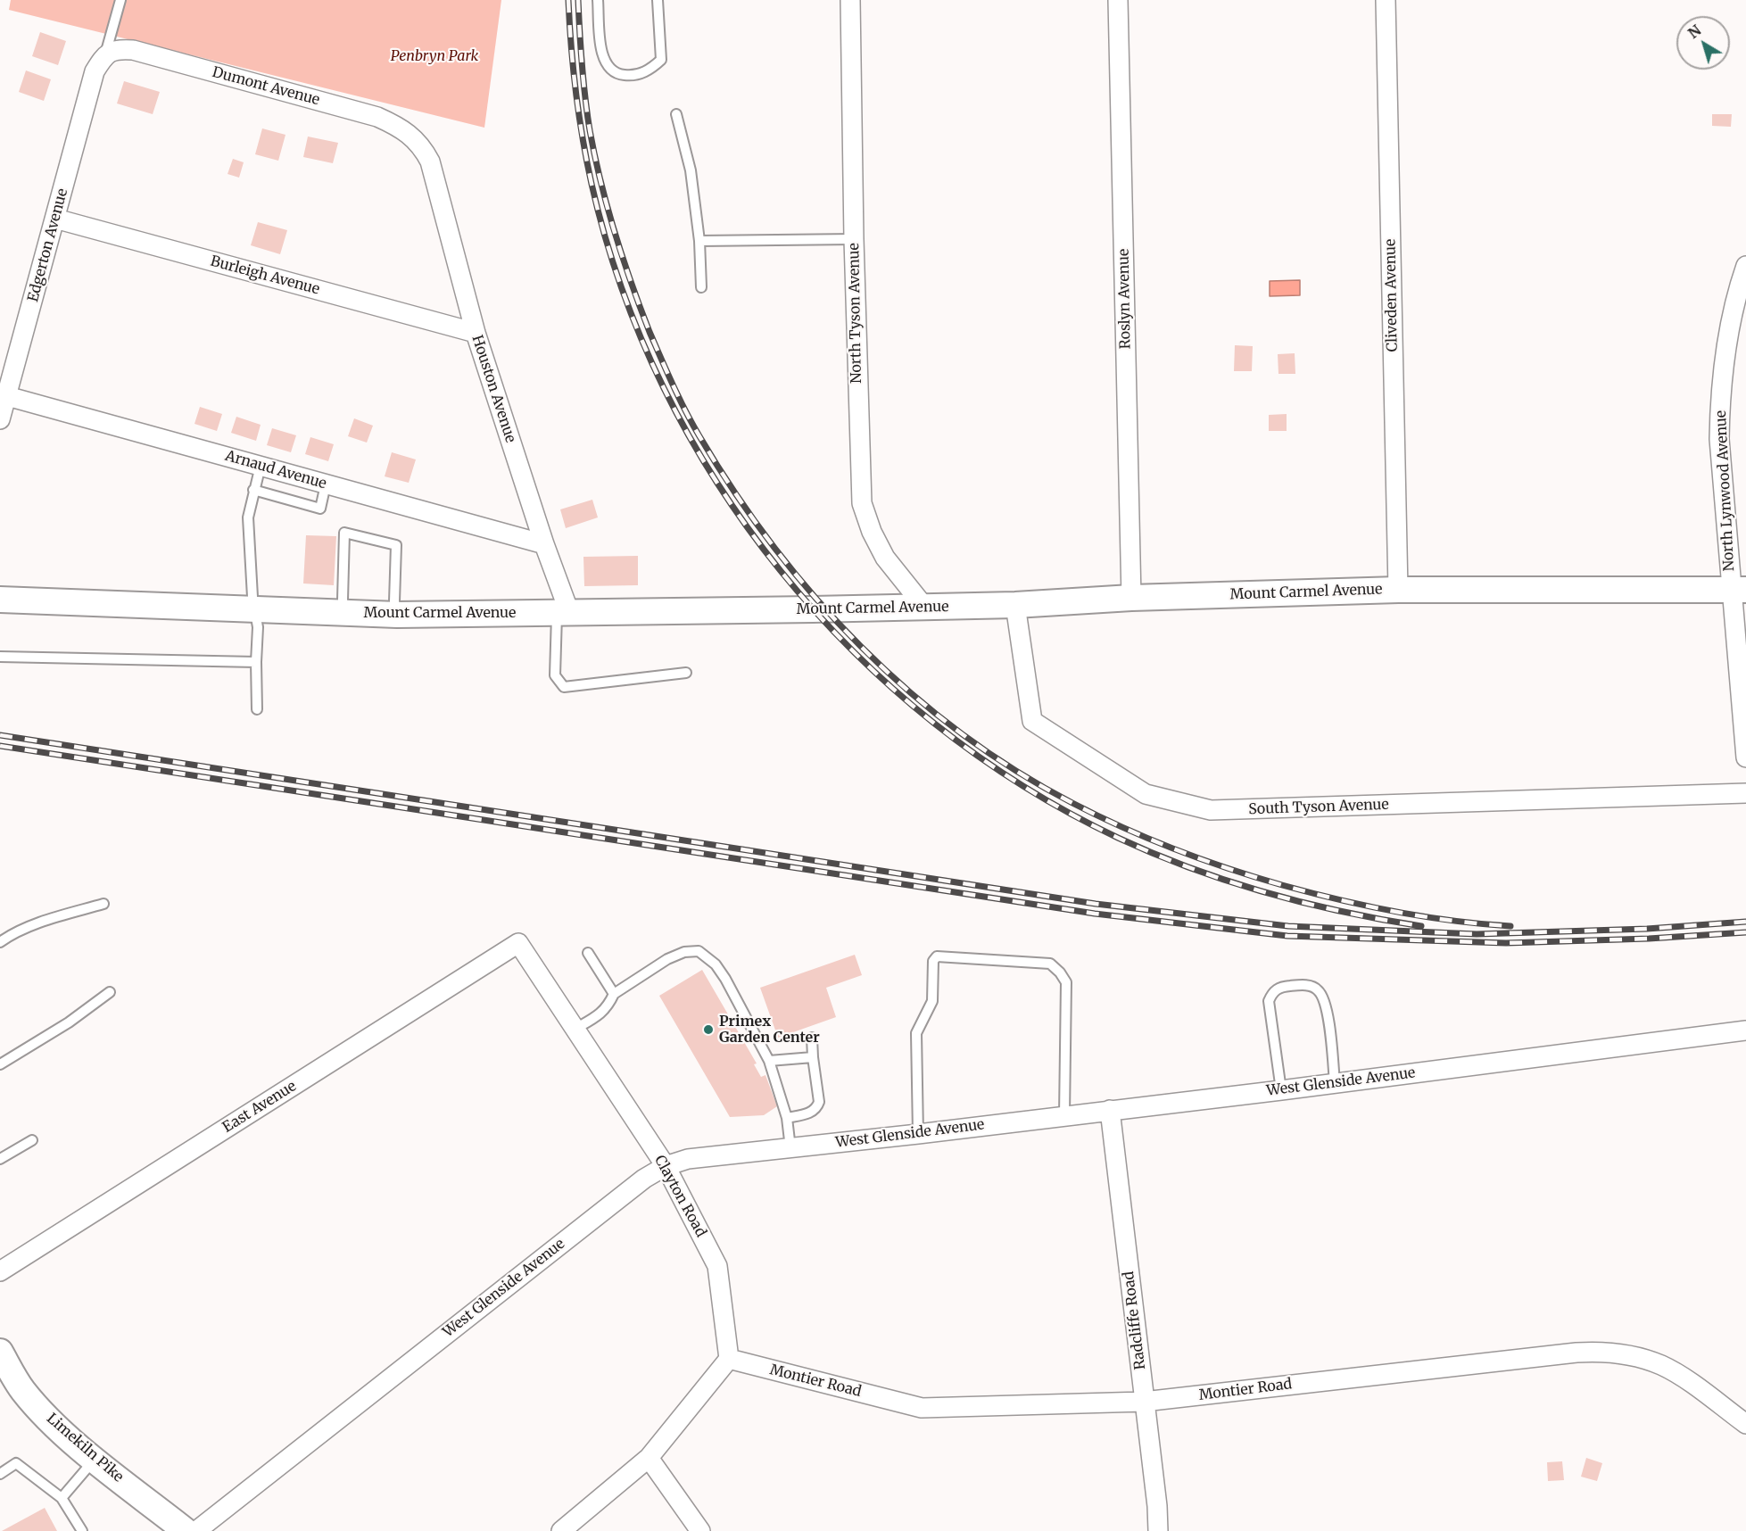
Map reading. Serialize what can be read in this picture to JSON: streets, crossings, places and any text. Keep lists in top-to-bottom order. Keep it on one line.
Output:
{"streets":{"street":["Dumont Avenue","Edgerton Avenue","Burleigh Avenue","Cliveden Avenue","Roslyn Avenue","North Tyson Avenue","Houston Avenue","Arnaud Avenue","North Lynwood Avenue","Mount Carmel Avenue","South Tyson Avenue","West Glenside Avenue","East Avenue","Clayton Road","Radcliffe Road","Montier Road","Limekiln Pike"]},"crossings":[["Dumont Avenue","Edgerton Avenue"],["Dumont Avenue","Houston Avenue"],["Edgerton Avenue","Burleigh Avenue"],["Edgerton Avenue","Arnaud Avenue"],["Burleigh Avenue","Houston Avenue"],["Cliveden Avenue","Mount Carmel Avenue"],["Roslyn Avenue","Mount Carmel Avenue"],["North Tyson Avenue","Mount Carmel Avenue"],["Houston Avenue","Arnaud Avenue"],["Houston Avenue","Mount Carmel Avenue"],["North Lynwood Avenue","Mount Carmel Avenue"],["Mount Carmel Avenue","South Tyson Avenue"],["West Glenside Avenue","Clayton Road"],["West Glenside Avenue","Radcliffe Road"],["East Avenue","Clayton Road"],["Clayton Road","Montier Road"],["Radcliffe Road","Montier Road"]],"parks":["Penbryn Park"],"places":["Primex Garden Center"],"north":"top left"}
